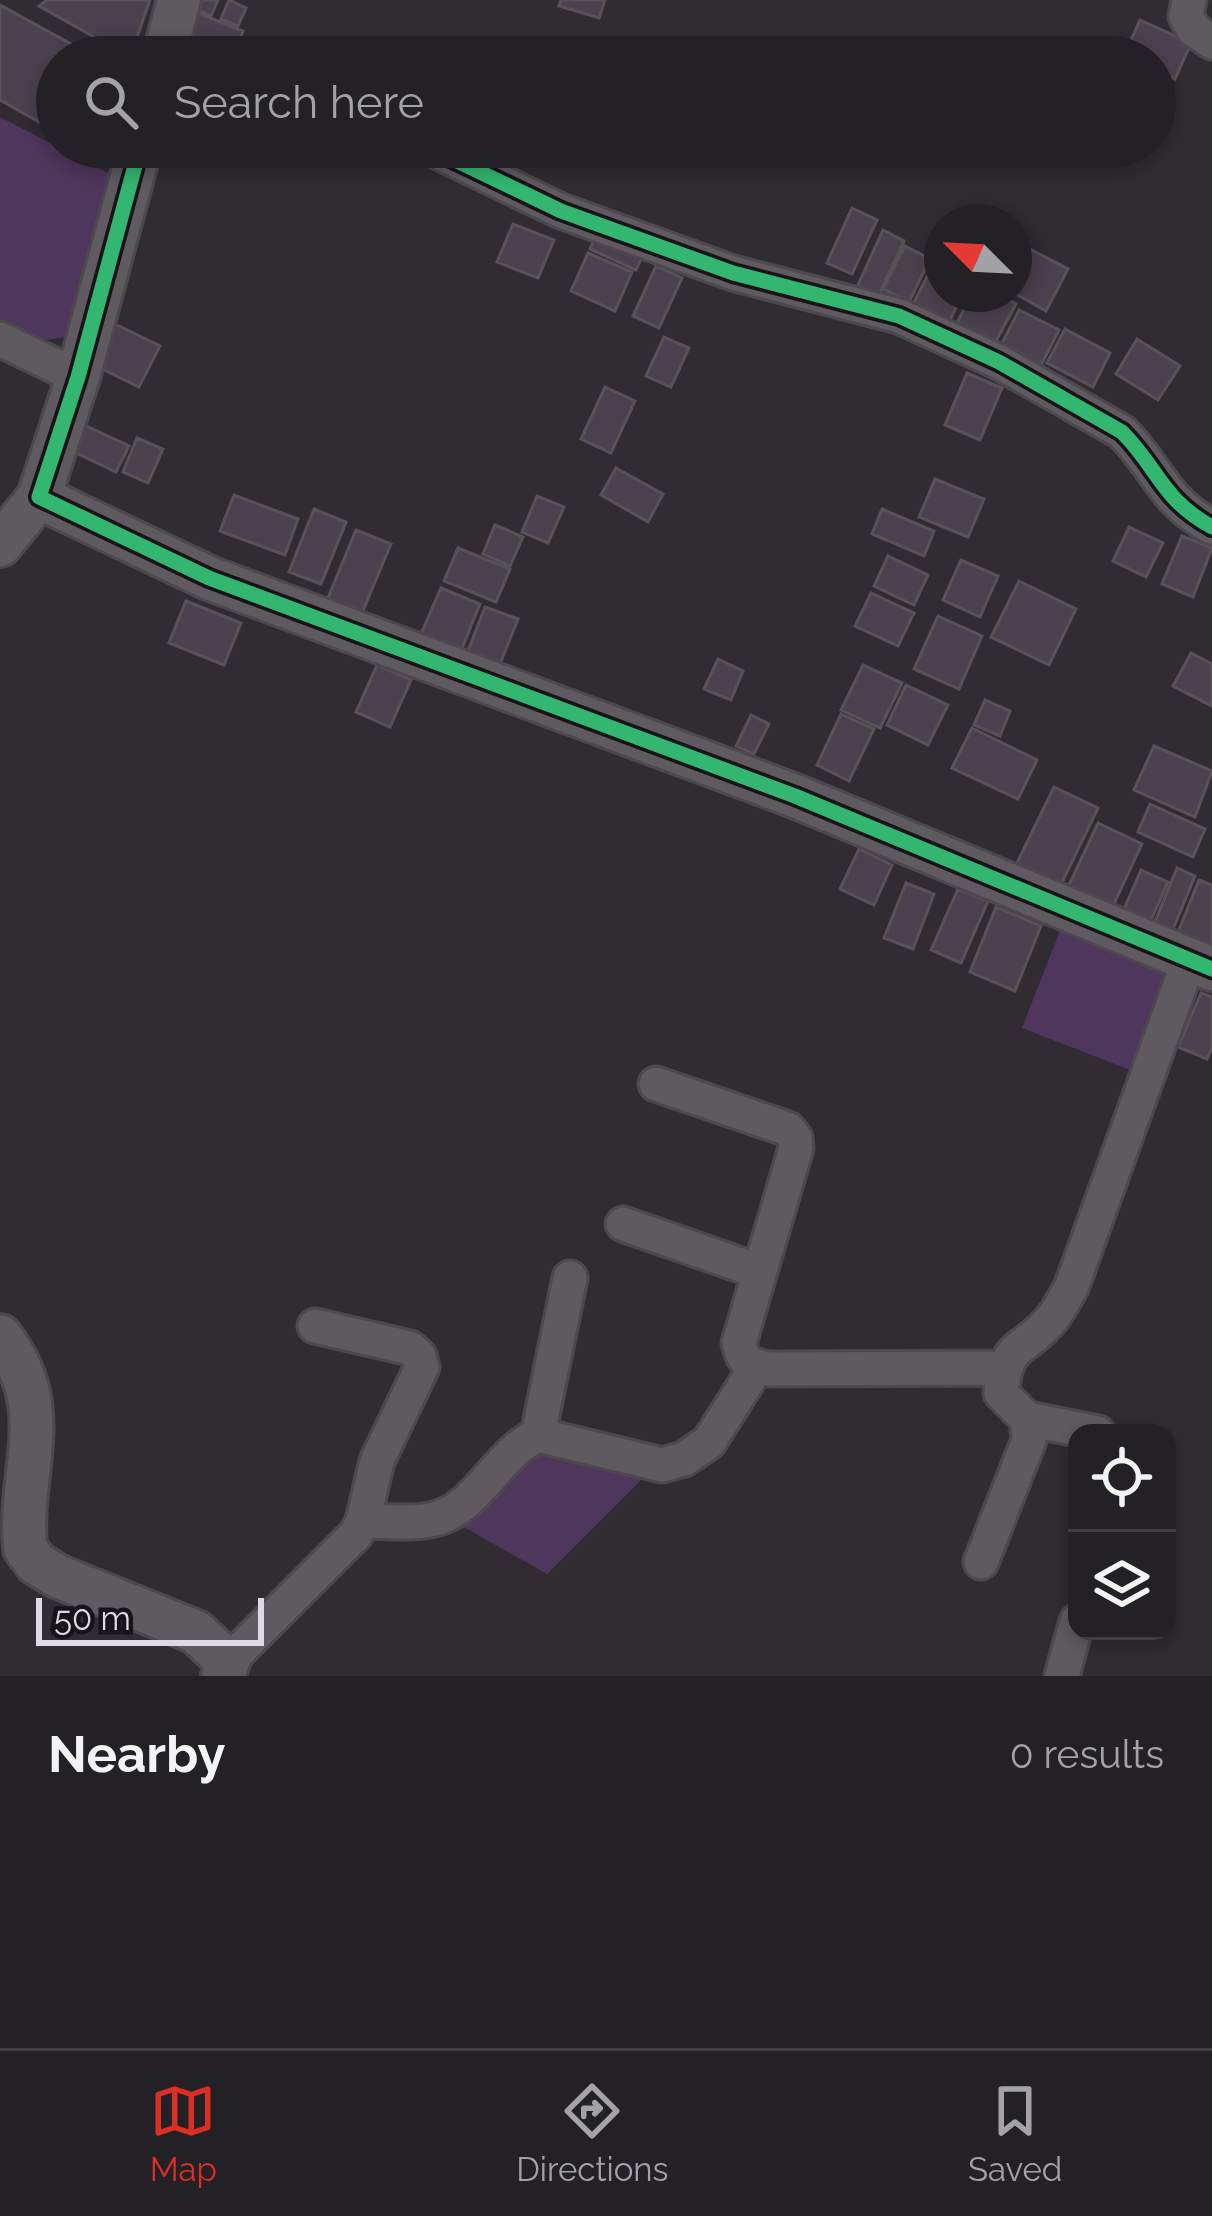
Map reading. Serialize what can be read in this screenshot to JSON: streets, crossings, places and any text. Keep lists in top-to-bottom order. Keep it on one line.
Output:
{"scale_bar":"50 m","north":"top left","page":{"search":"Search here","scale":"50 m","heading":["Nearby","0 results"],"nav":["Map","Directions","Saved"]}}
